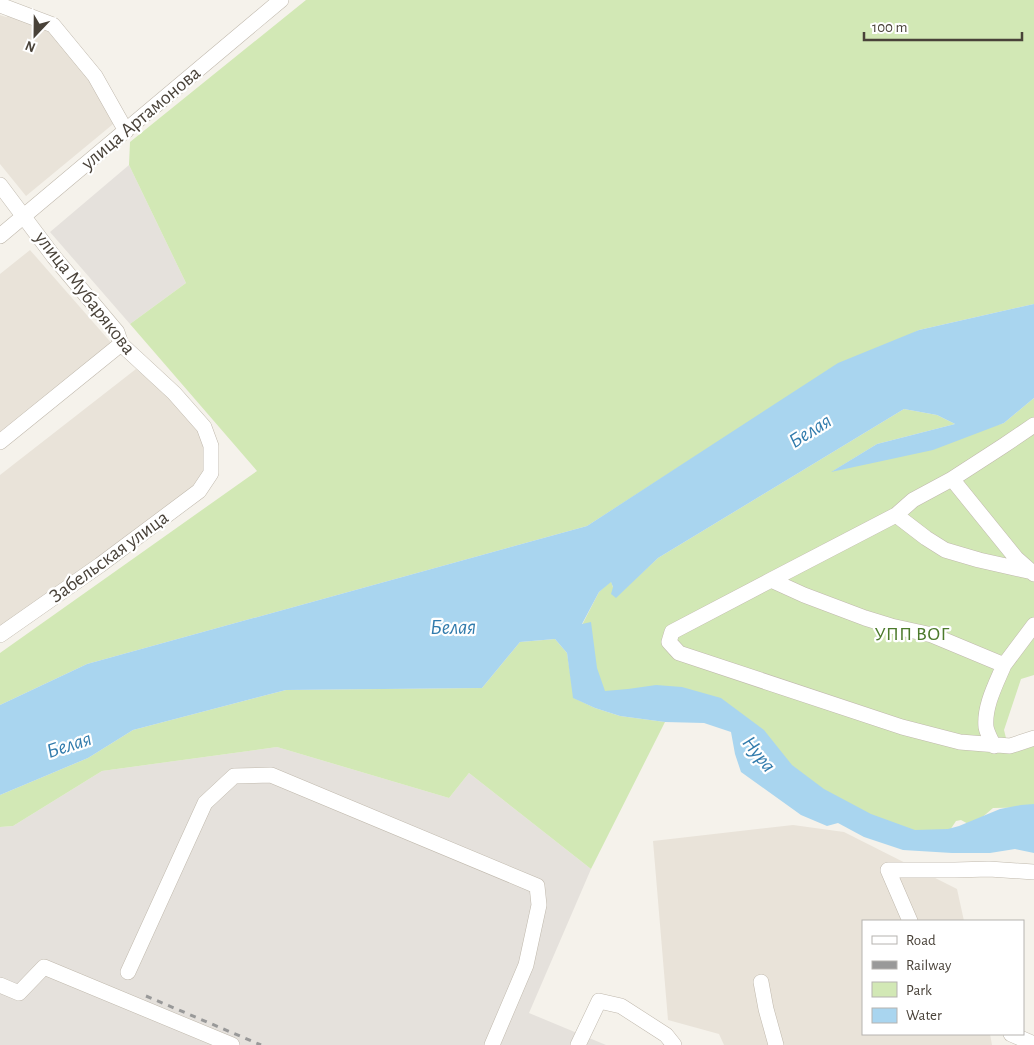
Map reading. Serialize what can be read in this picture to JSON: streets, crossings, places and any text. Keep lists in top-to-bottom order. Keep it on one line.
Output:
{"streets":{"street":["улица Артамонова","улица Мубарякова","Забельская улица"]},"crossings":[["улица Артамонова","улица Мубарякова"],["улица Мубарякова","Забельская улица"]],"water":["Белая","Нура"],"parks":["УПП ВОГ"],"legend":["Road","Railway","Park","Water"],"scale_bar":"100 m","north":"bottom"}
